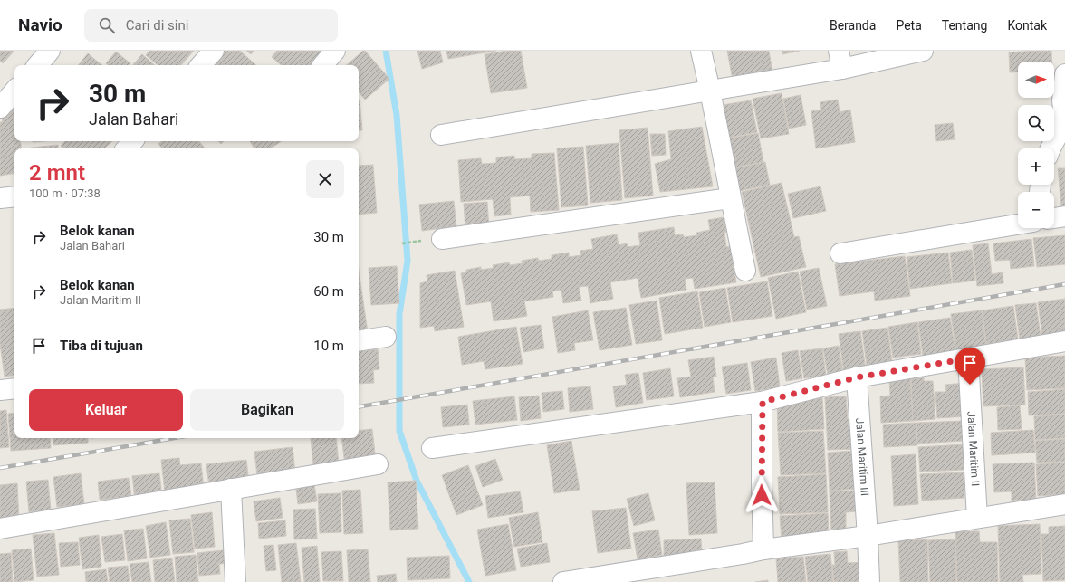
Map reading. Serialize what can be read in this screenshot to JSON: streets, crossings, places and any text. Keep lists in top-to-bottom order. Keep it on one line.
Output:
{"streets":{"street":["Jalan Maritim II","Jalan Maritim III"]},"north":"right","page":{"header":"Navio","search":"Cari di sini","nav":["Beranda","Peta","Tentang","Kontak"],"map_buttons":["+","−"],"turn":["30 m","Jalan Bahari"],"heading":["2 mnt","100 m · 07:38"],"list":[{"name":"Belok kanan","note":"Jalan Bahari","value":"30 m"},{"name":"Belok kanan","note":"Jalan Maritim II","value":"60 m"},{"name":"Tiba di tujuan","value":"10 m"}],"buttons":["Keluar","Bagikan"]}}
